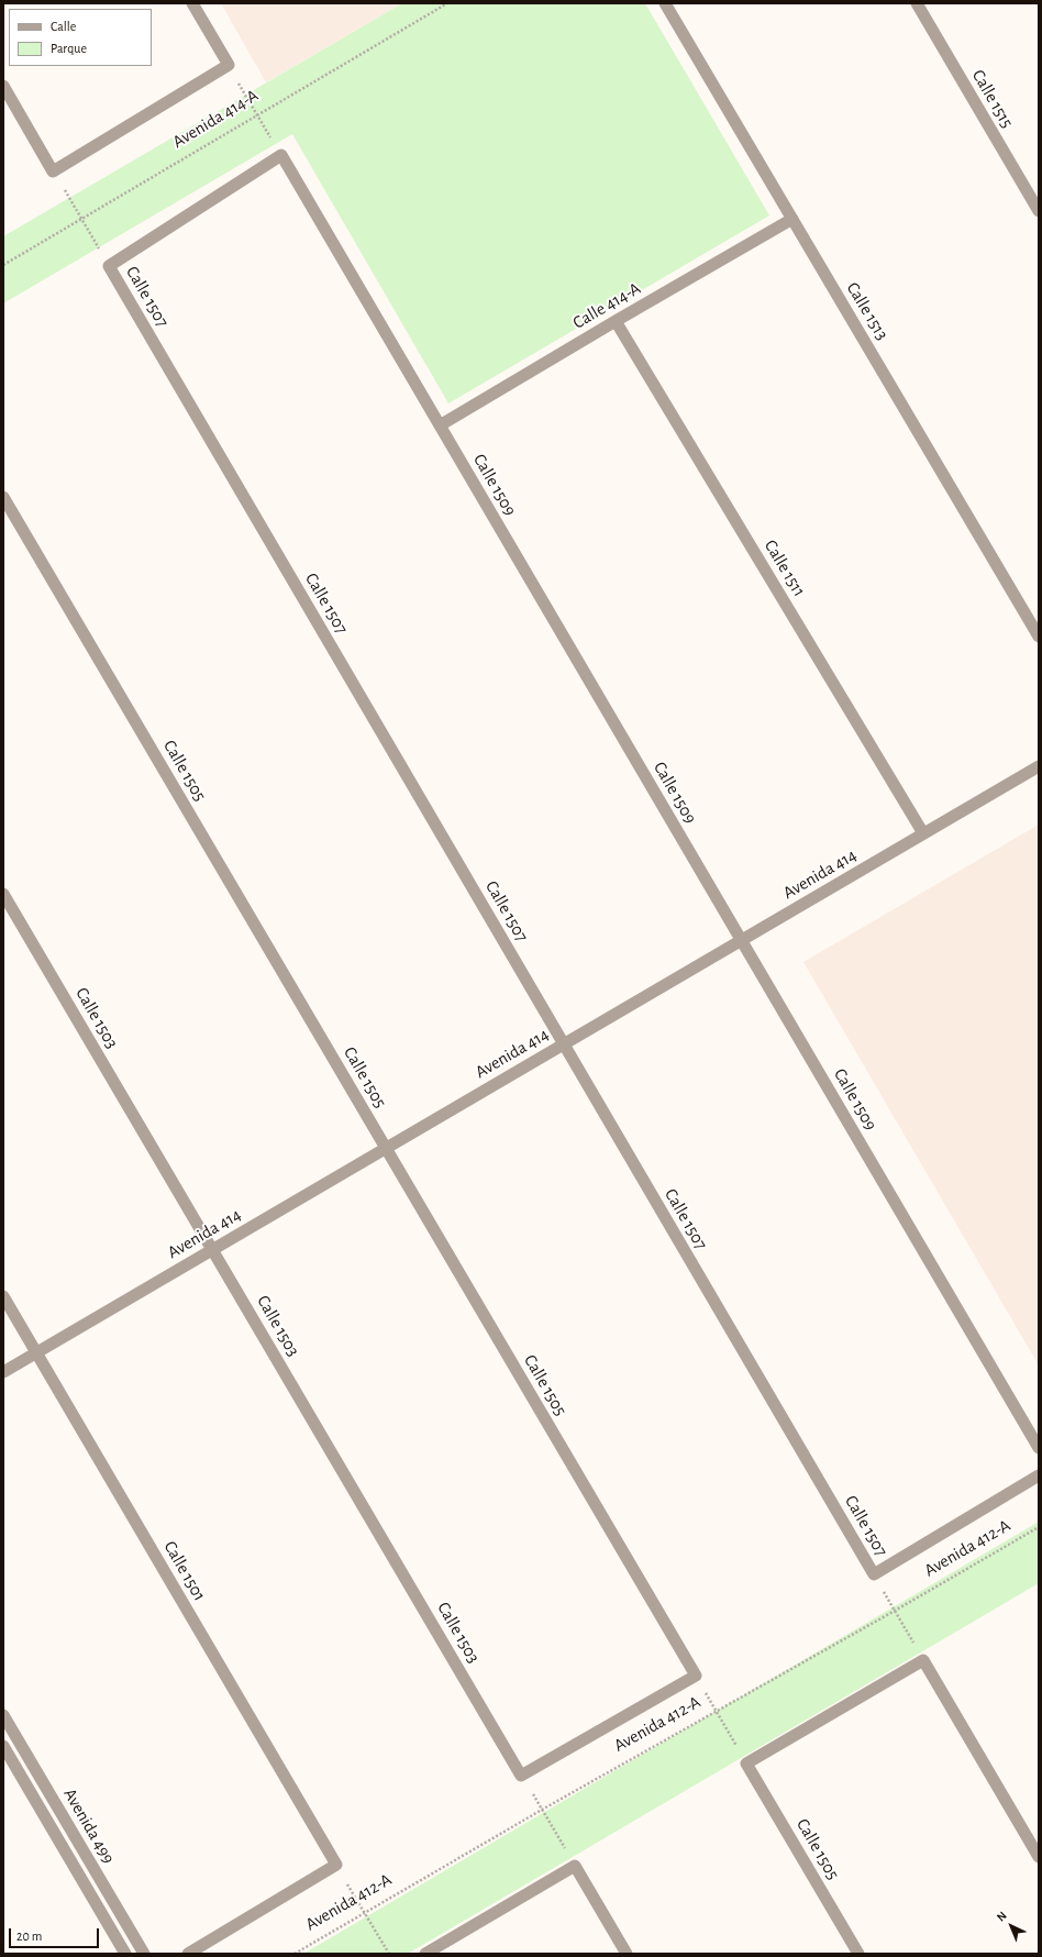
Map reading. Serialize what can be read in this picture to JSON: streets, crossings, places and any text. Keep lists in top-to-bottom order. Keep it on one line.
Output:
{"streets":{"street":["Calle 1515","Calle 1507","Calle 414-A","Calle 1513","Calle 1509","Calle 1511","Calle 1505","Avenida 414","Calle 1503","Avenida 412-A","Calle 1501","Avenida 499"],"path":["Avenida 414-A"]},"crossings":[["Calle 1507","Avenida 414"],["Calle 1507","Avenida 412-A"],["Calle 414-A","Calle 1513"],["Calle 414-A","Calle 1509"],["Calle 414-A","Calle 1511"],["Calle 1509","Avenida 414"],["Calle 1511","Avenida 414"],["Calle 1505","Avenida 414"],["Calle 1505","Avenida 412-A"],["Avenida 414","Calle 1503"],["Avenida 414","Calle 1501"],["Calle 1503","Avenida 412-A"]],"legend":["Calle","Parque"],"scale_bar":"20 m","north":"top left"}
